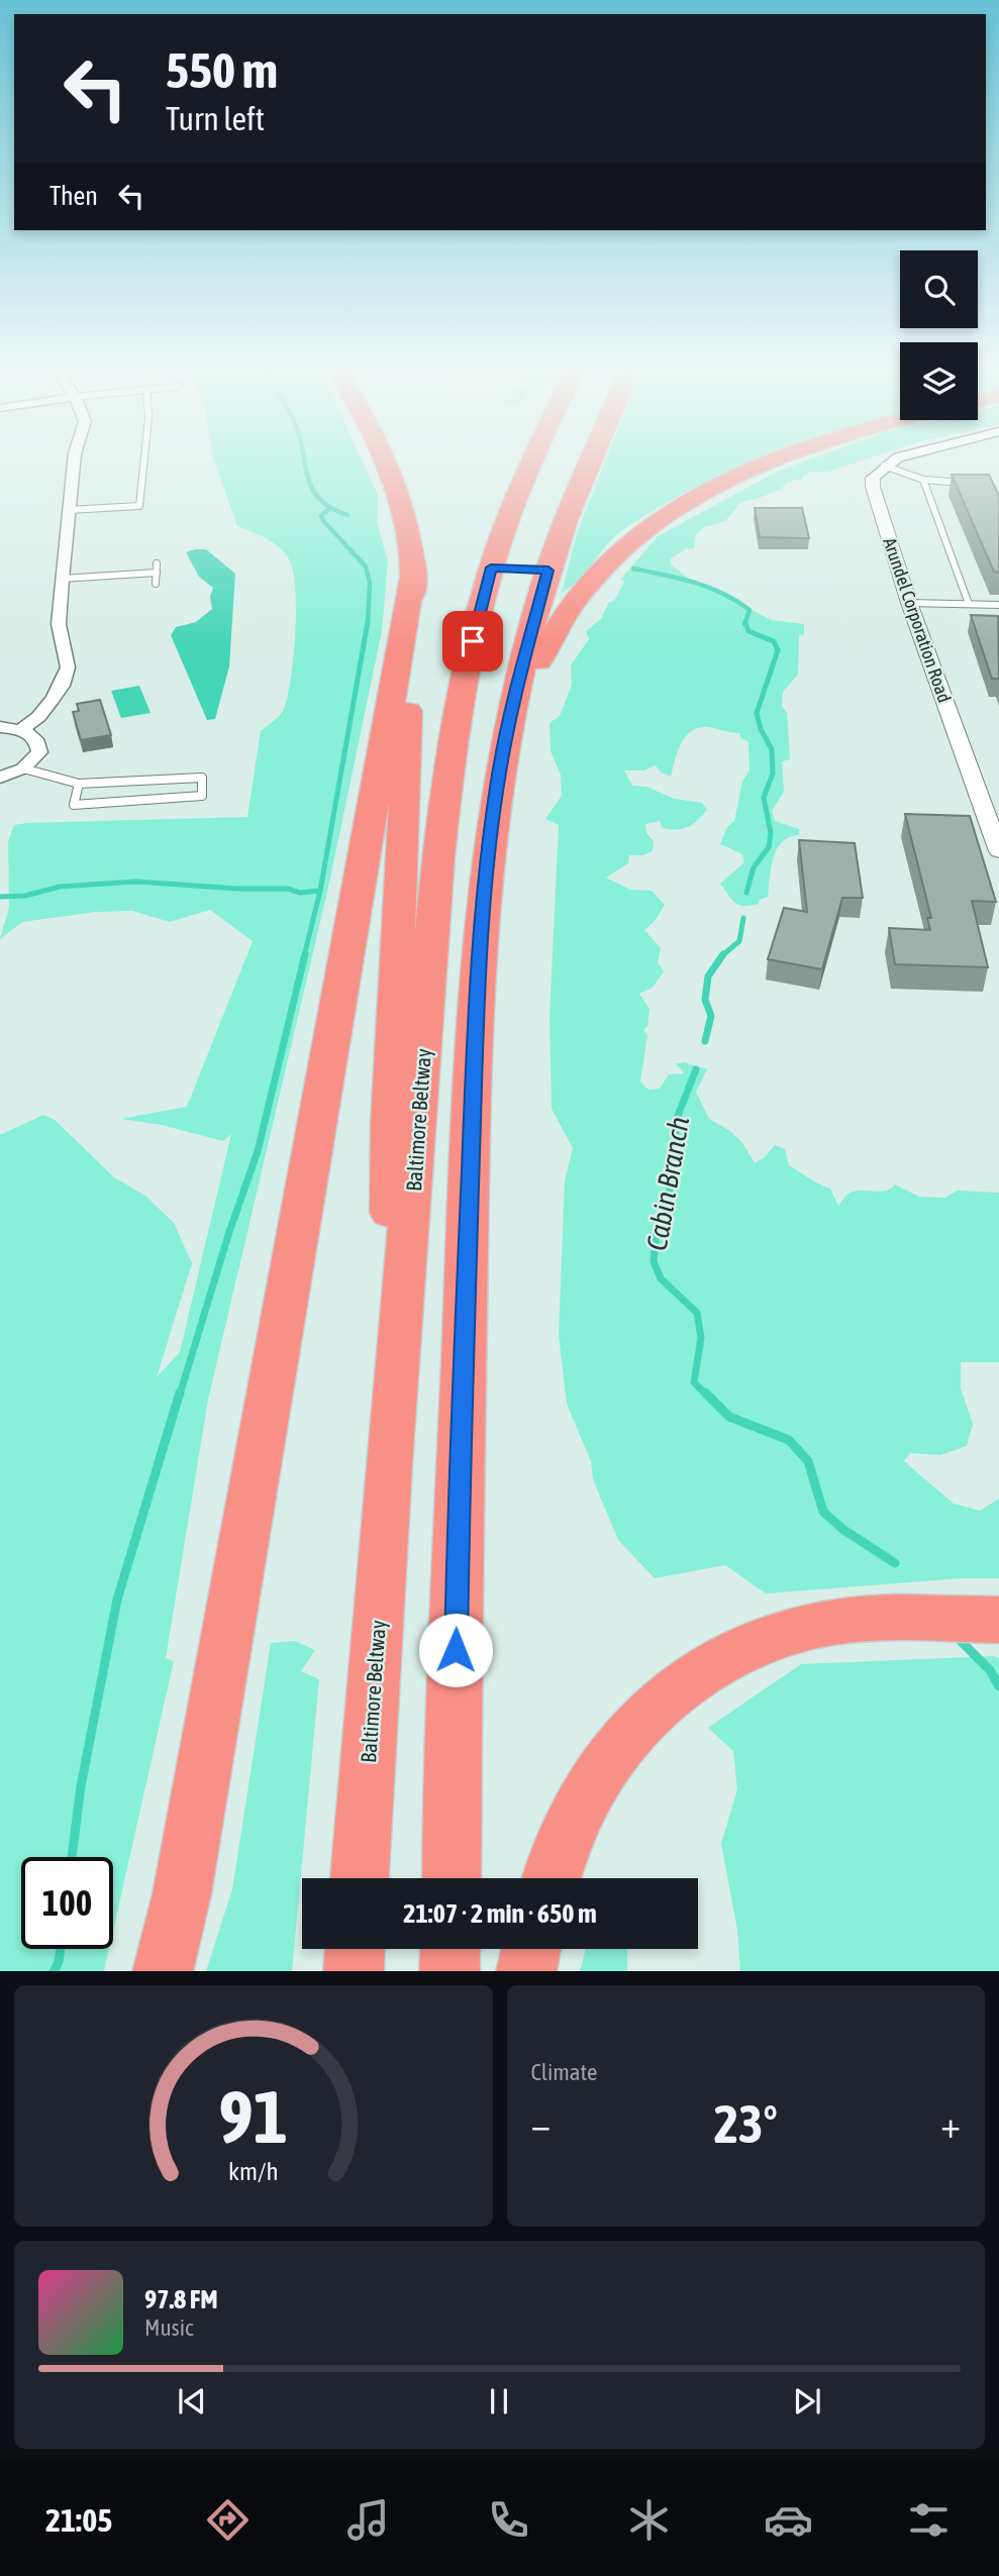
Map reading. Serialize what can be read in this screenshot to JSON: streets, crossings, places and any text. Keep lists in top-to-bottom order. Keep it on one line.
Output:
{"streets":{"highway":["Baltimore Beltway"],"street":["Arundel Corporation Road"]},"water":["Cabin Branch"],"page":{"turn":["550 m","Turn left"],"then":"Then","limit":"100","trip":"21:07 · 2 min · 650 m","tile":"Climate","heat":["−","23°","+"],"song":["97.8 FM","Music"],"tabs":"21:05","gauge":["91","km/h"]}}
